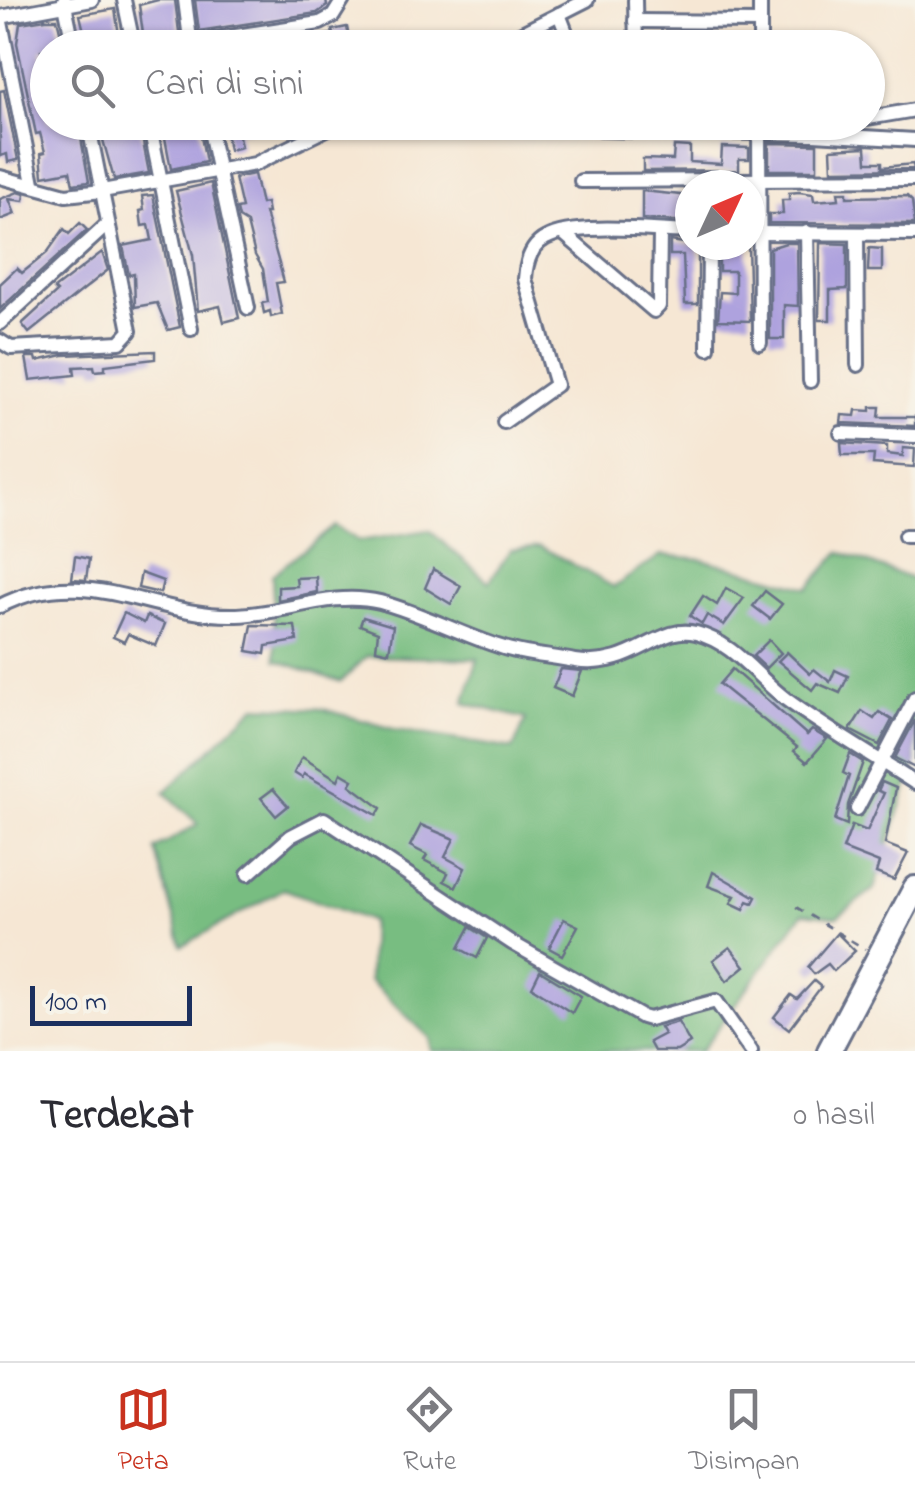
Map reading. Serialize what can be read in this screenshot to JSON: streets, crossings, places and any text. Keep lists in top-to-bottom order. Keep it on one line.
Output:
{"scale_bar":"100 m","north":"top right","page":{"search":"Cari di sini","scale":"100 m","heading":["Terdekat","0 hasil"],"nav":["Peta","Rute","Disimpan"]}}
